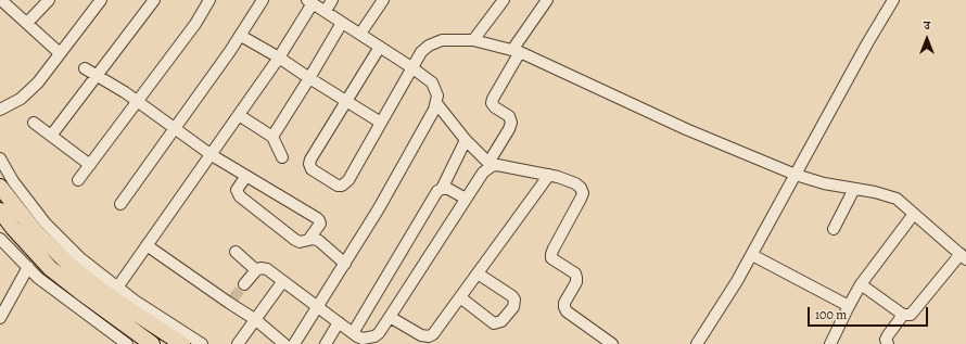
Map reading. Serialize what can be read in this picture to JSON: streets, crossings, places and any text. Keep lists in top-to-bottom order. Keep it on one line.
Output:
{"scale_bar":"100 m","north":"top"}
